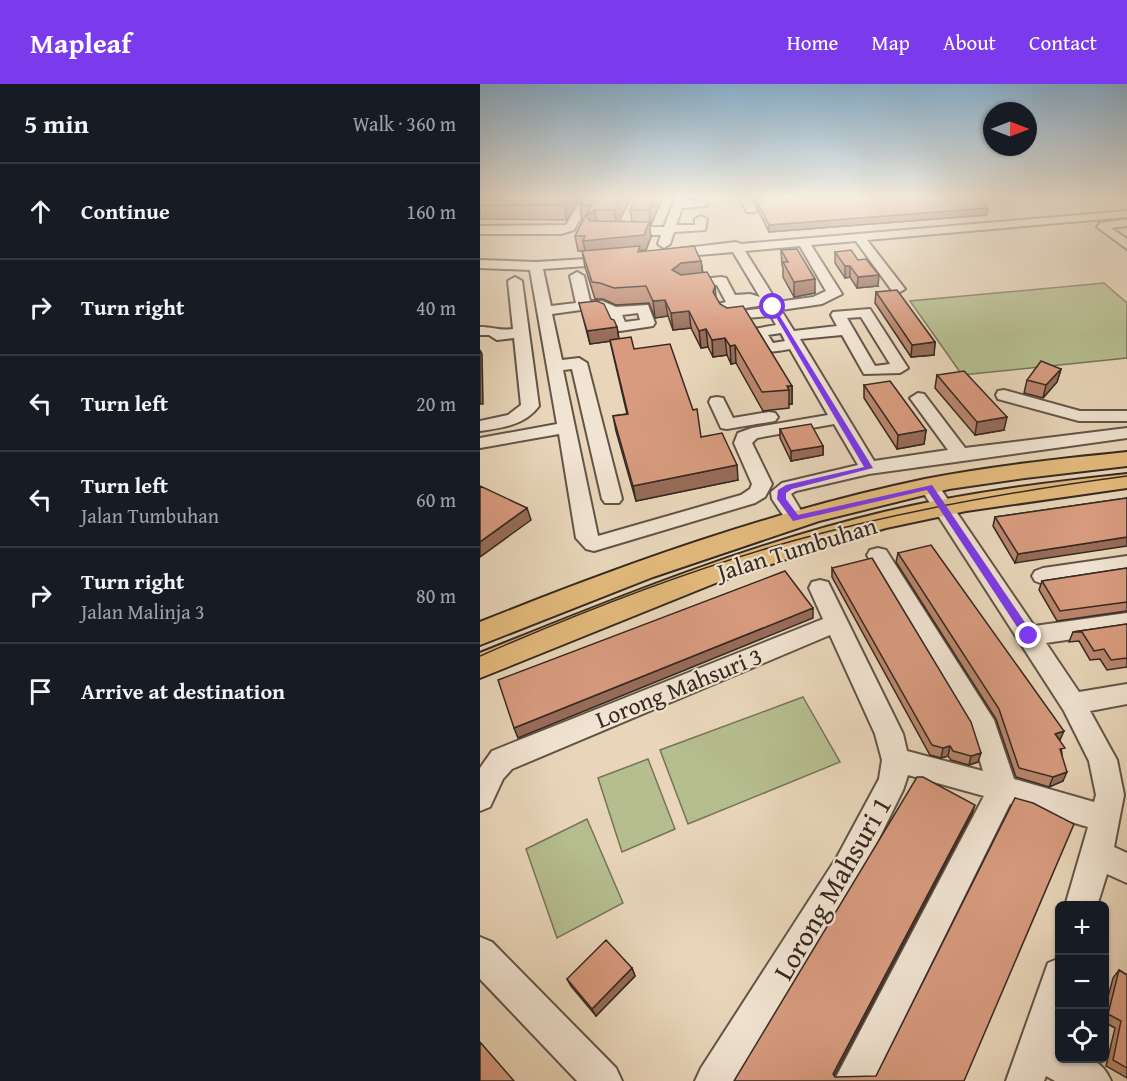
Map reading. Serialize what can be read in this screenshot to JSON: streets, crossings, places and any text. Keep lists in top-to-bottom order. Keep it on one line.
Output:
{"streets":{"main road":["Jalan Tumbuhan"],"street":["Lorong Mahsuri 3","Lorong Mahsuri 1"]},"crossings":[["Lorong Mahsuri 3","Lorong Mahsuri 1"]],"north":"right","page":{"header":"Mapleaf","nav":["Home","Map","About","Contact"],"heading":["5 min","Walk · 360 m"],"list":[["Continue","160 m"],["Turn right","40 m"],["Turn left","20 m"],["Turn left","Jalan Tumbuhan","60 m"],["Turn right","Jalan Malinja 3","80 m"],"Arrive at destination"],"map_buttons":["+","−"]}}
